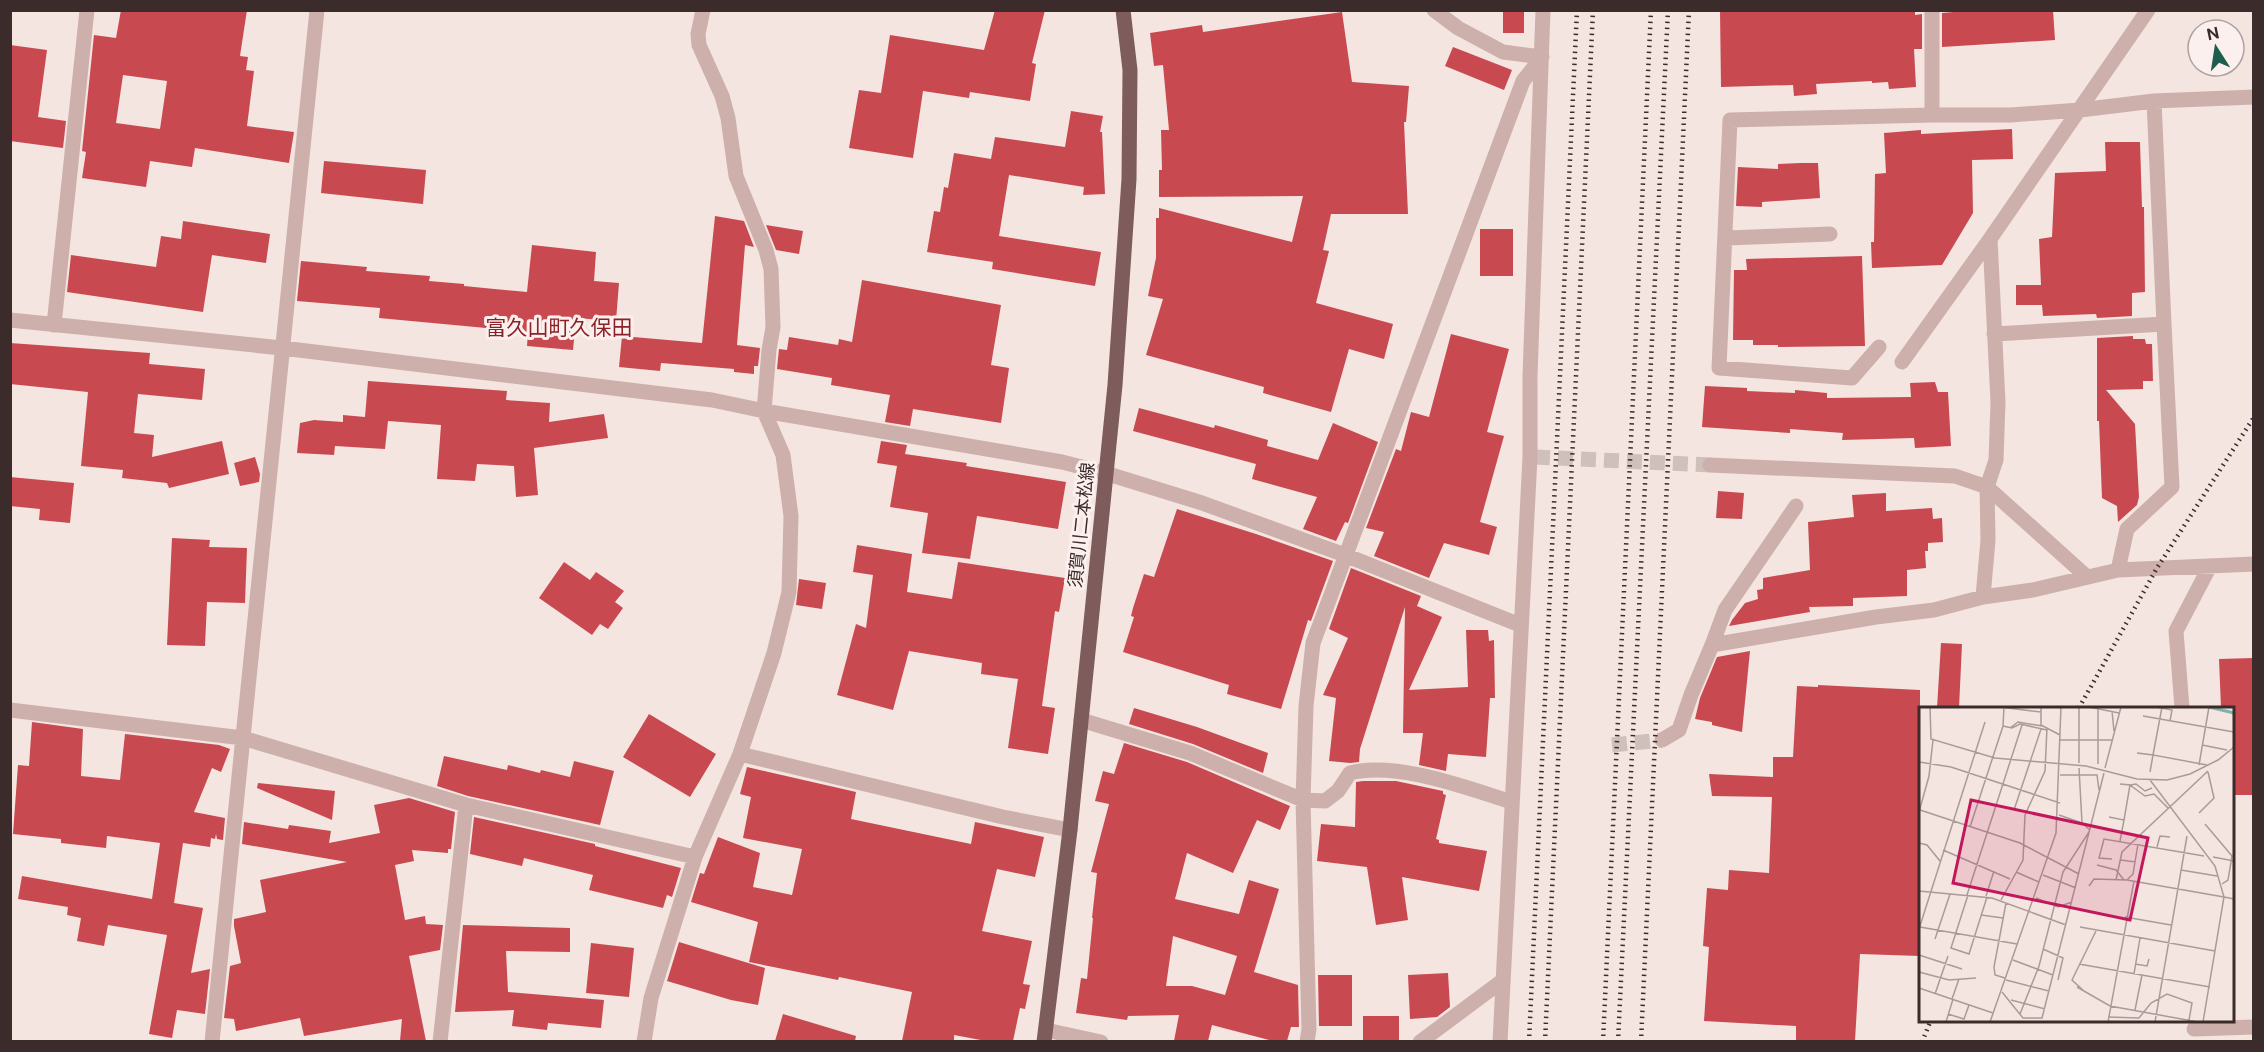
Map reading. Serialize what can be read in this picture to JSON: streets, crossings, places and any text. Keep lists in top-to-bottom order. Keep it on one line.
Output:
{"streets":{"main road":["須賀川二本松線"]},"districts":["富久山町久保田"],"north":"top"}
